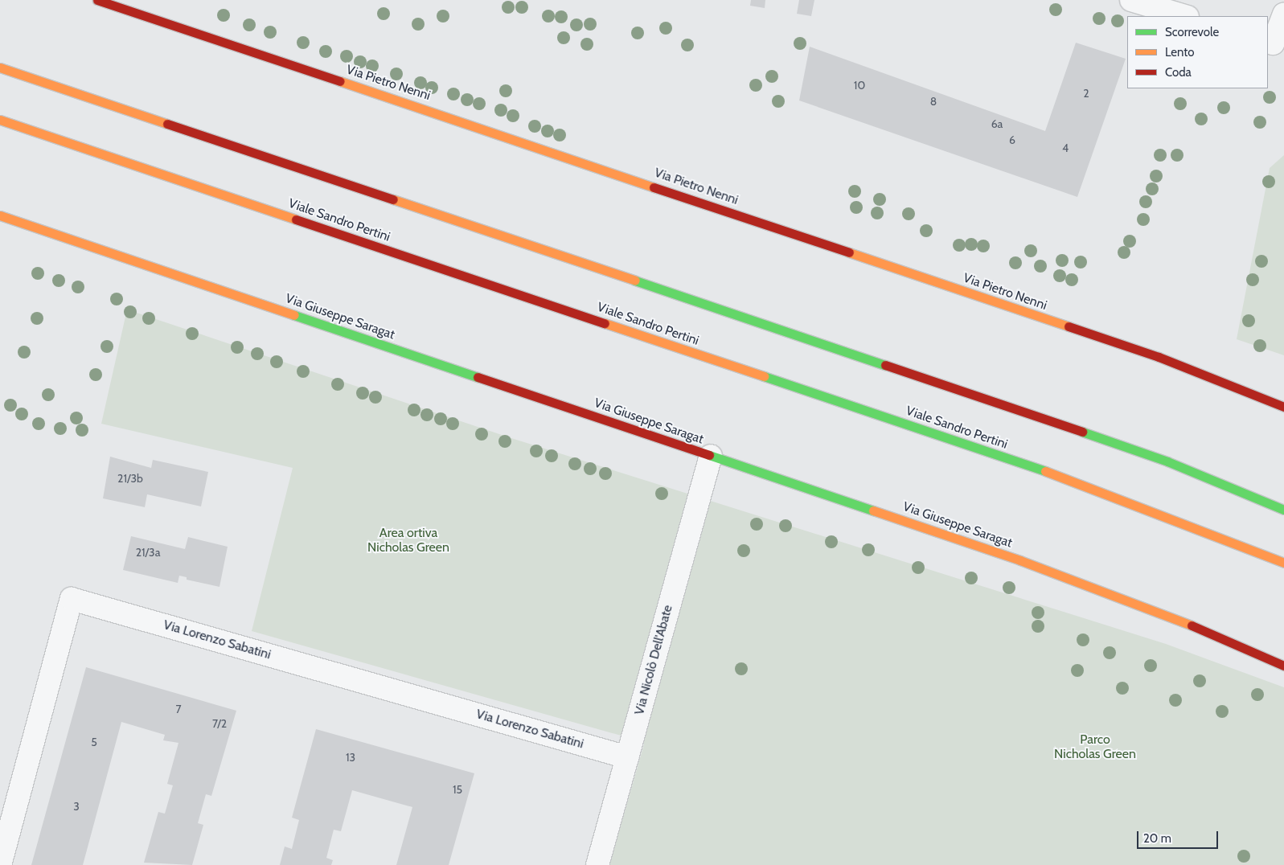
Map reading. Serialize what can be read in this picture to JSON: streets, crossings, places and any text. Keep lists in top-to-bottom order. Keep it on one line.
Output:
{"streets":{"main road":["Via Pietro Nenni","Viale Sandro Pertini","Via Giuseppe Saragat"],"street":["Via Lorenzo Sabatini","Via Nicolò Dell'Abate"]},"crossings":[["Via Giuseppe Saragat","Via Nicolò Dell'Abate"],["Via Lorenzo Sabatini","Via Nicolò Dell'Abate"]],"parks":["Area ortiva Nicholas Green","Parco Nicholas Green"],"house_numbers":["10","2","8","6a","6","4","21/3b","21/3a","7","7/2","5","13","15","3"],"legend":["Scorrevole","Lento","Coda"],"scale_bar":"20 m"}
